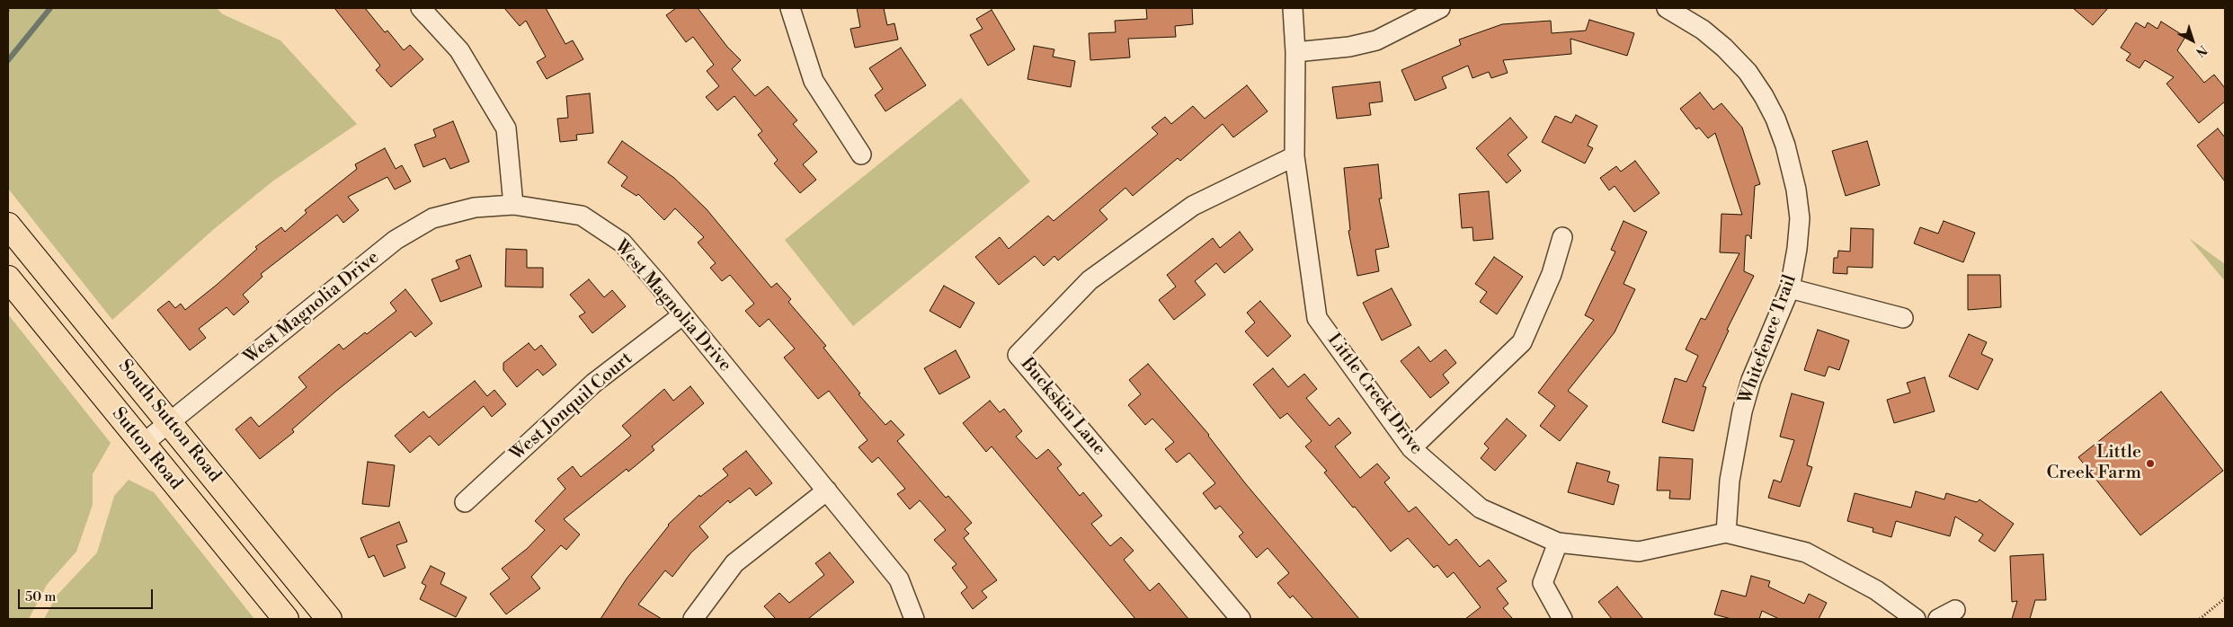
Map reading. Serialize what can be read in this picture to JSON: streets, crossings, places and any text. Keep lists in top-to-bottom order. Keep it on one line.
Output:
{"streets":{"main road":["South Sutton Road","Sutton Road"],"street":["West Magnolia Drive","Whitefence Trail","Little Creek Drive","West Jonquil Court","Buckskin Lane"]},"crossings":[["West Magnolia Drive","West Jonquil Court"],["West Magnolia Drive","South Sutton Road"],["West Magnolia Drive","Sutton Road"],["Whitefence Trail","Little Creek Drive"],["Little Creek Drive","Buckskin Lane"]],"places":["Little Creek Farm"],"scale_bar":"50 m","north":"bottom right"}
